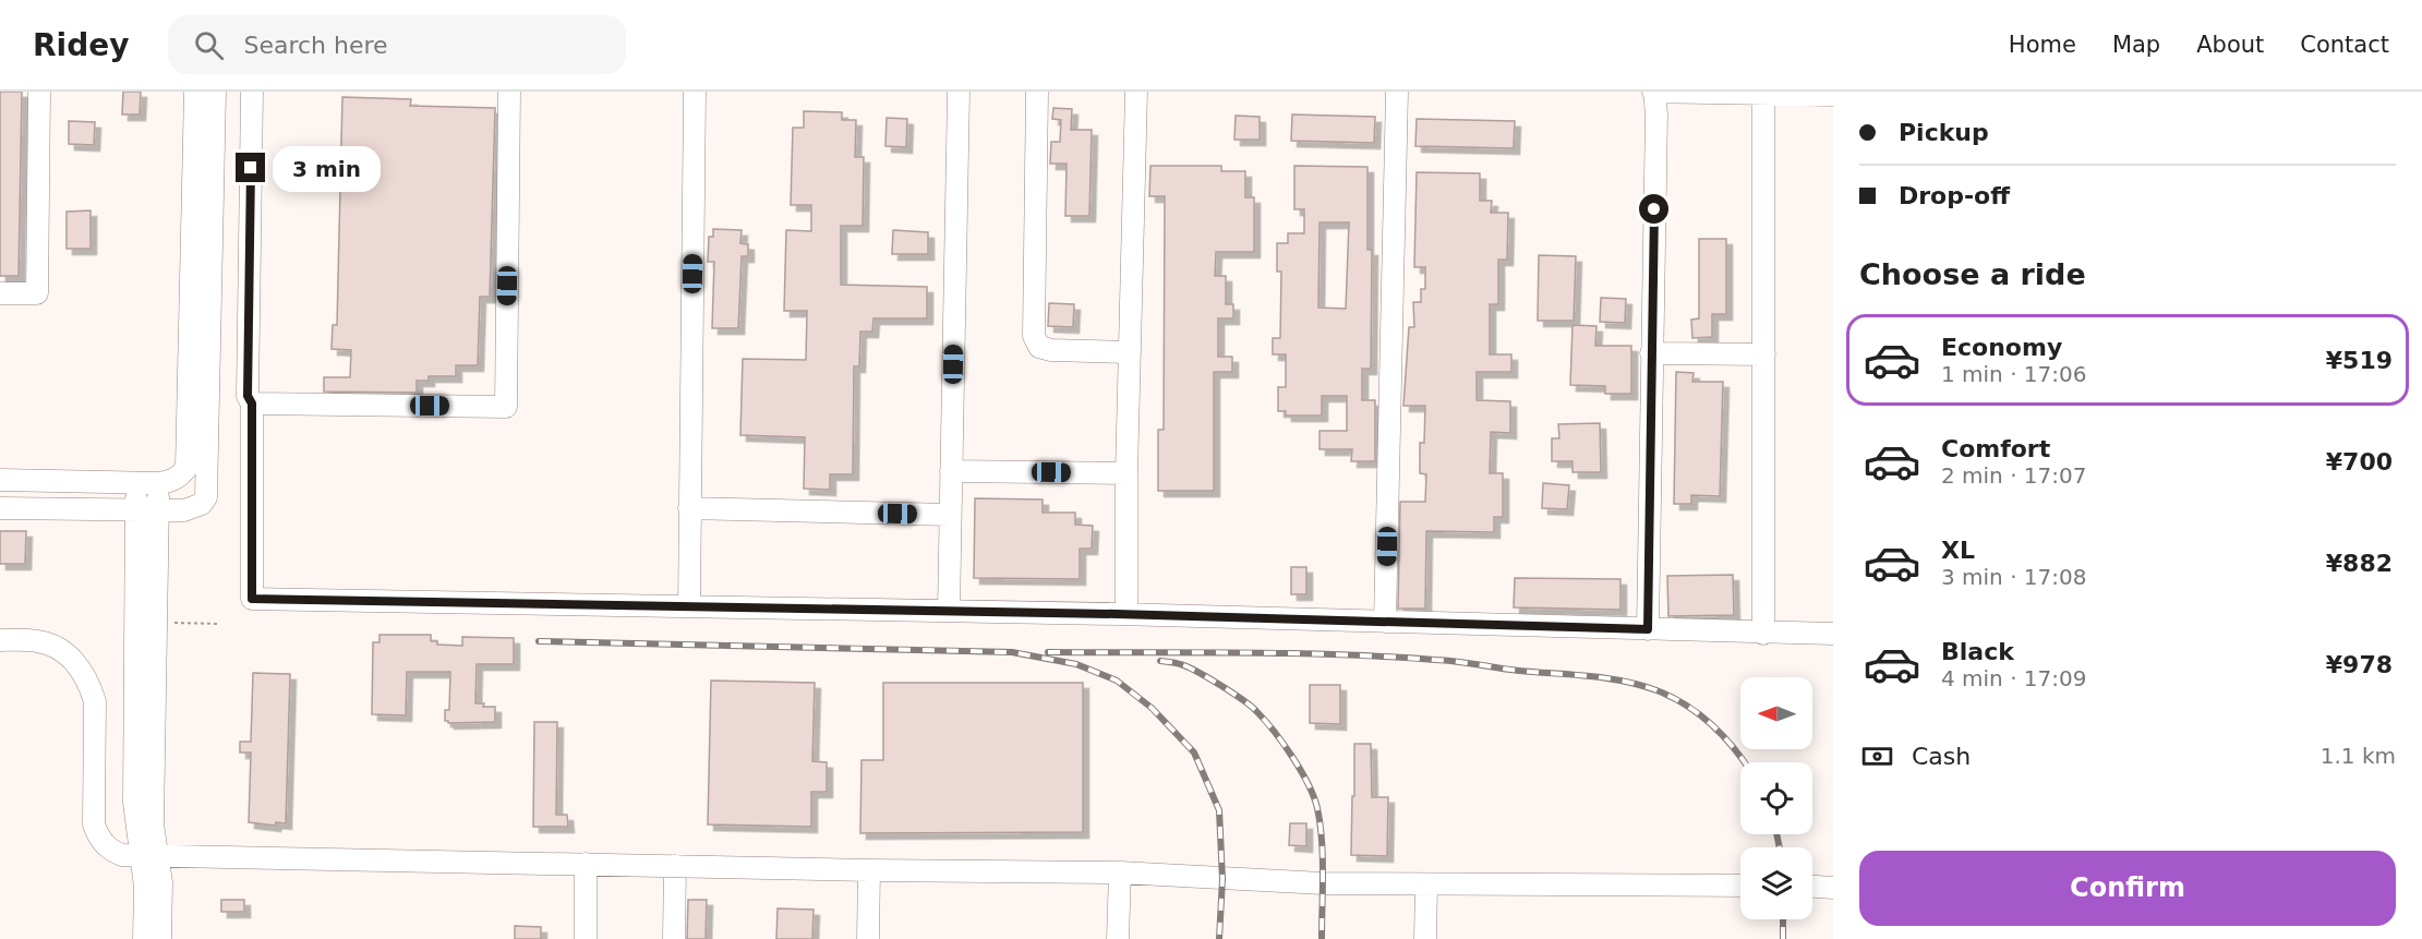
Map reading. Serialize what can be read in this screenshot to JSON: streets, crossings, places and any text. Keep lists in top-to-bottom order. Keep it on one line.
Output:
{"north":"left","page":{"header":"Ridey","search":"Search here","nav":["Home","Map","About","Contact"],"banner":["Pickup","Drop-off"],"bubble":"3 min","heading":"Choose a ride","list":[{"name":"Economy","note":"1 min · 17:06","value":"¥519"},{"name":"Comfort","note":"2 min · 17:07","value":"¥700"},{"name":"XL","note":"3 min · 17:08","value":"¥882"},{"name":"Black","note":"4 min · 17:09","value":"¥978"}],"pay":["Cash","1.1 km"],"buttons":"Confirm"}}
